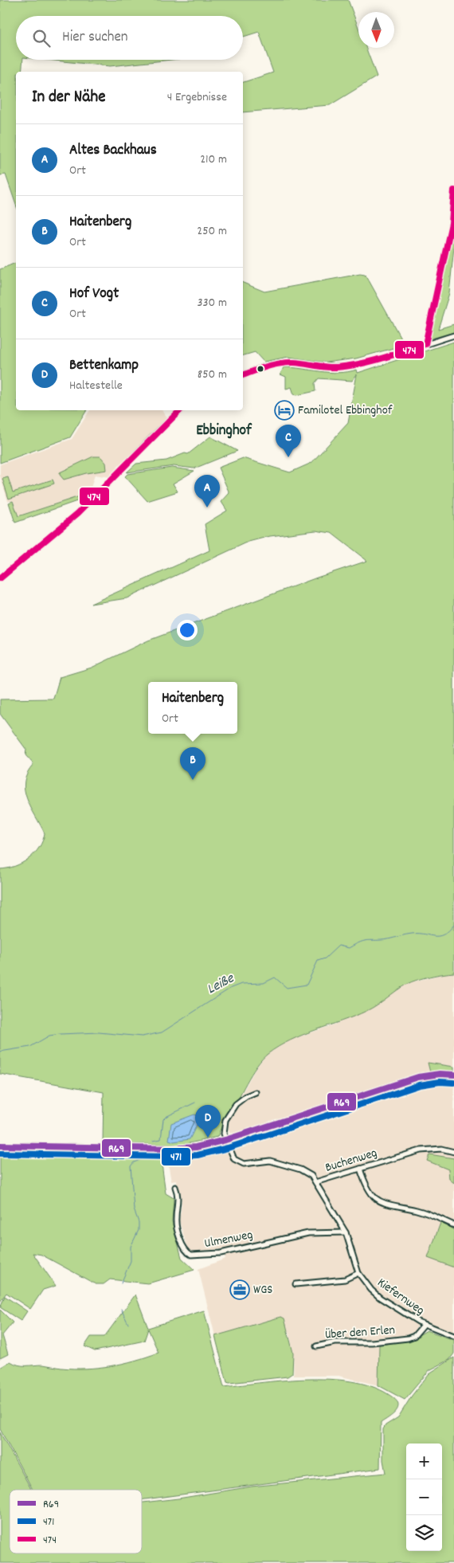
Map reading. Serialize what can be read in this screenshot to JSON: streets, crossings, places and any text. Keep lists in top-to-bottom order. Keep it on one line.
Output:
{"streets":{"street":["Buchenweg","Ulmenweg","Kiefernweg","Über den Erlen"]},"crossings":[["Buchenweg","Kiefernweg"],["Ulmenweg","Kiefernweg"],["Kiefernweg","Über den Erlen"]],"districts":["Ebbinghof"],"water":["Leiße"],"places":{"hotel":["Familotel Ebbinghof"],"office":["WGS"]},"lines":["transit line 474","transit line R69","transit line 471"],"legend":["R69","471","474"],"north":"bottom","page":{"search":"Hier suchen","heading":["In der Nähe","4 Ergebnisse"],"list":[{"mark":"A","name":"Altes Backhaus","note":"Ort","value":"210 m"},{"mark":"B","name":"Haitenberg","note":"Ort","value":"250 m"},{"mark":"C","name":"Hof Vogt","note":"Ort","value":"330 m"},{"mark":"D","name":"Bettenkamp","note":"Haltestelle","value":"850 m"}],"pins":["C","A","B","D"],"popup":["Haitenberg","Ort"],"map_buttons":["+","−"]}}
